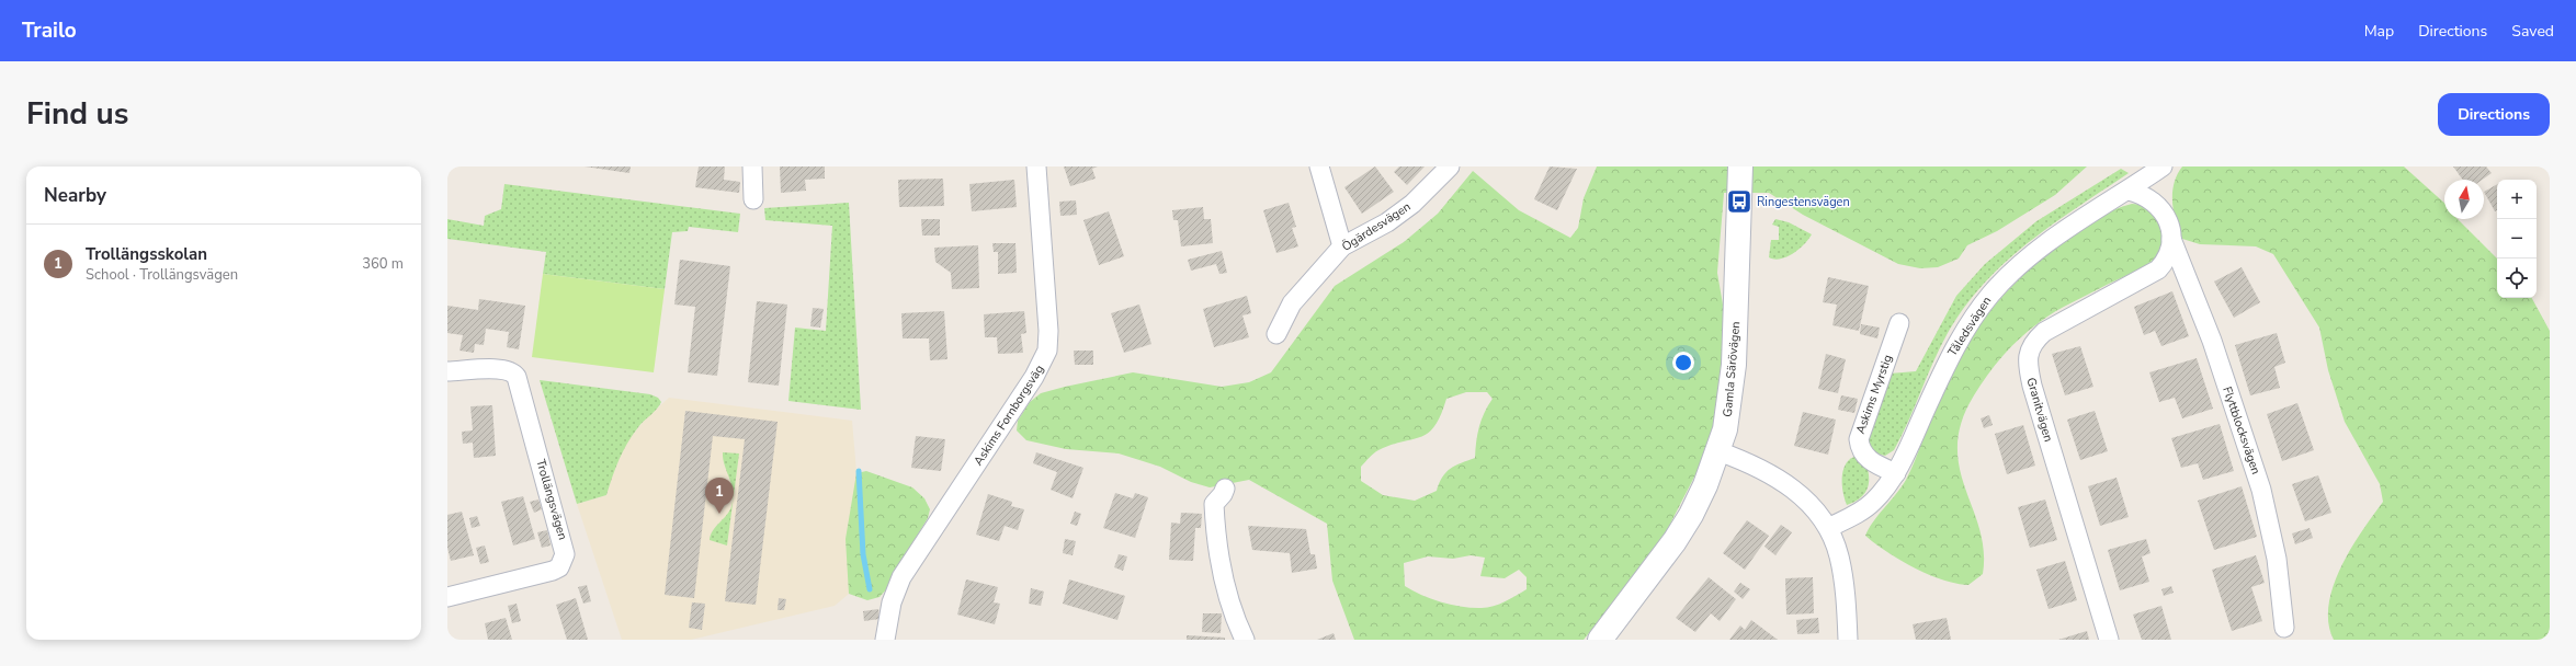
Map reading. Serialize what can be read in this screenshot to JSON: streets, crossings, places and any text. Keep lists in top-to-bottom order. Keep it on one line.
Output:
{"streets":{"street":["Ögärdesvägen","Tåledsvägen","Gamla Särövägen","Askims Myrstig","Granitvägen","Askims Fornborgsväg","Flyttblocksvägen","Trollängsvägen"]},"crossings":[["Tåledsvägen","Askims Myrstig"],["Granitvägen","Flyttblocksvägen"]],"places":{"bus stop":["Ringestensvägen"]},"north":"top","page":{"header":"Trailo","nav":["Map","Directions","Saved"],"title":"Find us","buttons":"Directions","heading":"Nearby","map_buttons":["+","−"],"list":[{"mark":"1","name":"Trollängsskolan","note":"School · Trollängsvägen","value":"360 m"}],"pins":"1"}}
